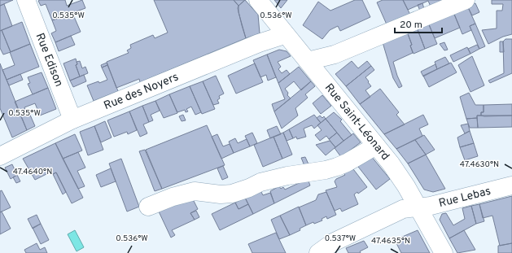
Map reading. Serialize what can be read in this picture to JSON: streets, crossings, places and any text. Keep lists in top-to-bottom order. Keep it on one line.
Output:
{"streets":{"street":["Rue Edison","Rue des Noyers","Rue Saint-Léonard","Rue Lebas"]},"crossings":[["Rue Edison","Rue des Noyers"],["Rue des Noyers","Rue Saint-Léonard"],["Rue Saint-Léonard","Rue Lebas"]],"scale_bar":"20 m","coordinates":["0.535°W","0.536°W","47.4630°N","47.4640°N","0.537°W","47.4635°N"]}
